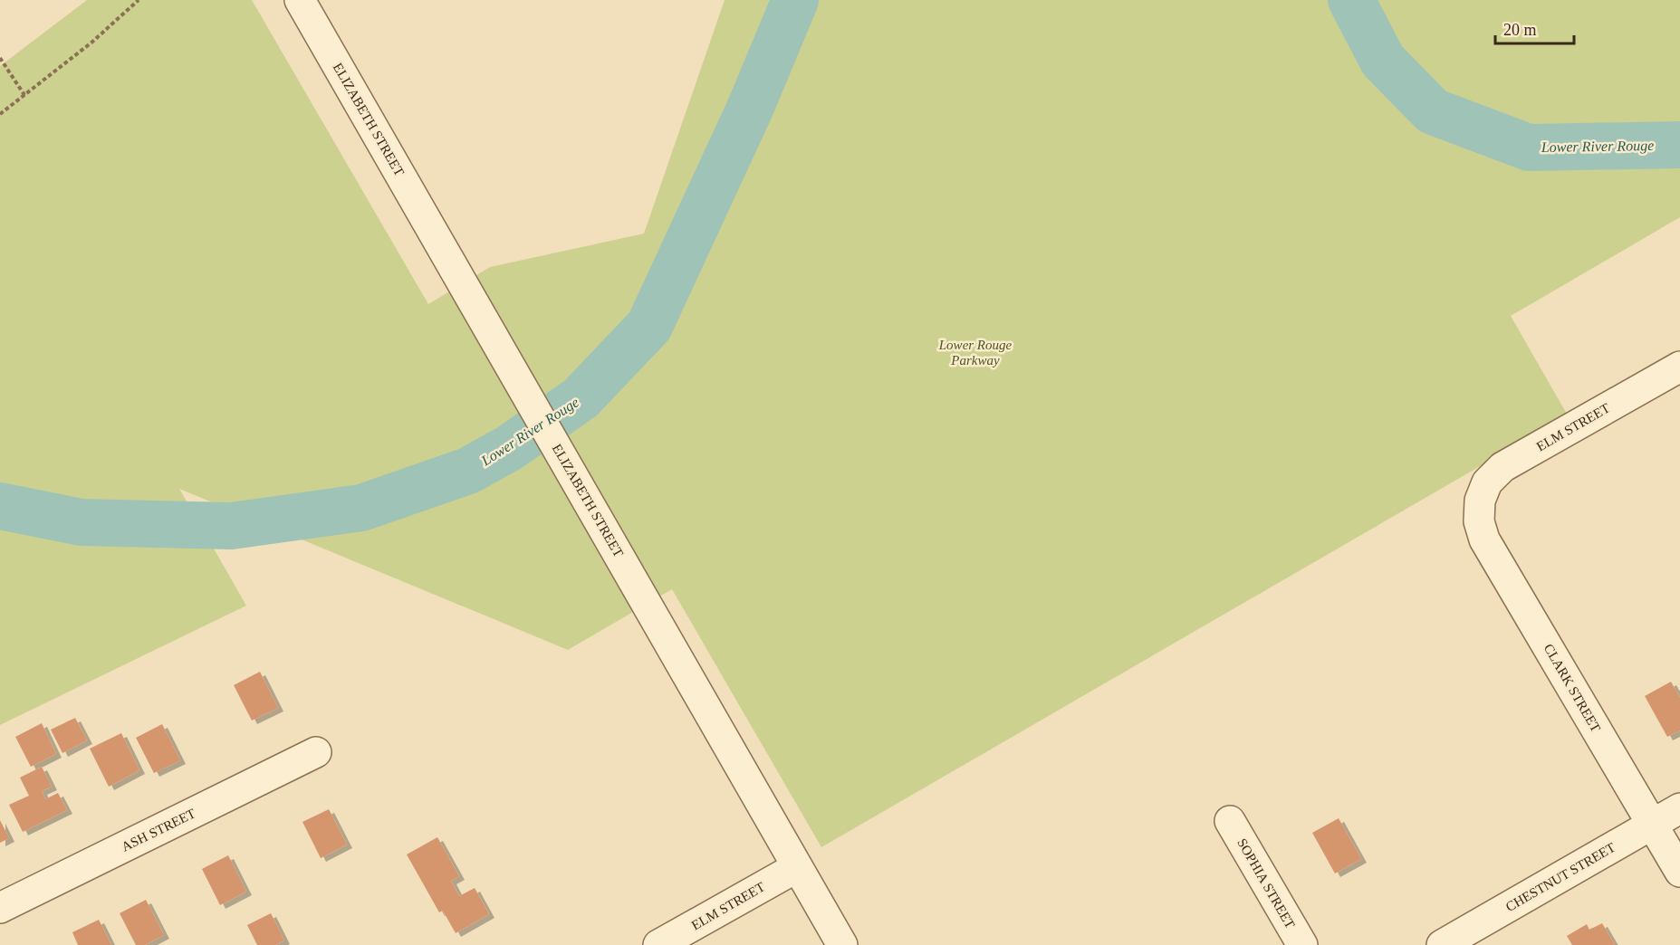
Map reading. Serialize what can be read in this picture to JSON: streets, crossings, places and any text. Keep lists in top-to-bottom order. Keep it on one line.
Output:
{"streets":{"street":["ELIZABETH STREET","ELM STREET","CLARK STREET","ASH STREET","CHESTNUT STREET","SOPHIA STREET"]},"crossings":[["ELIZABETH STREET","ELM STREET"],["ELM STREET","CLARK STREET"],["CLARK STREET","CHESTNUT STREET"]],"water":["Lower River Rouge"],"parks":["Lower Rouge Parkway"],"scale_bar":"20 m"}
